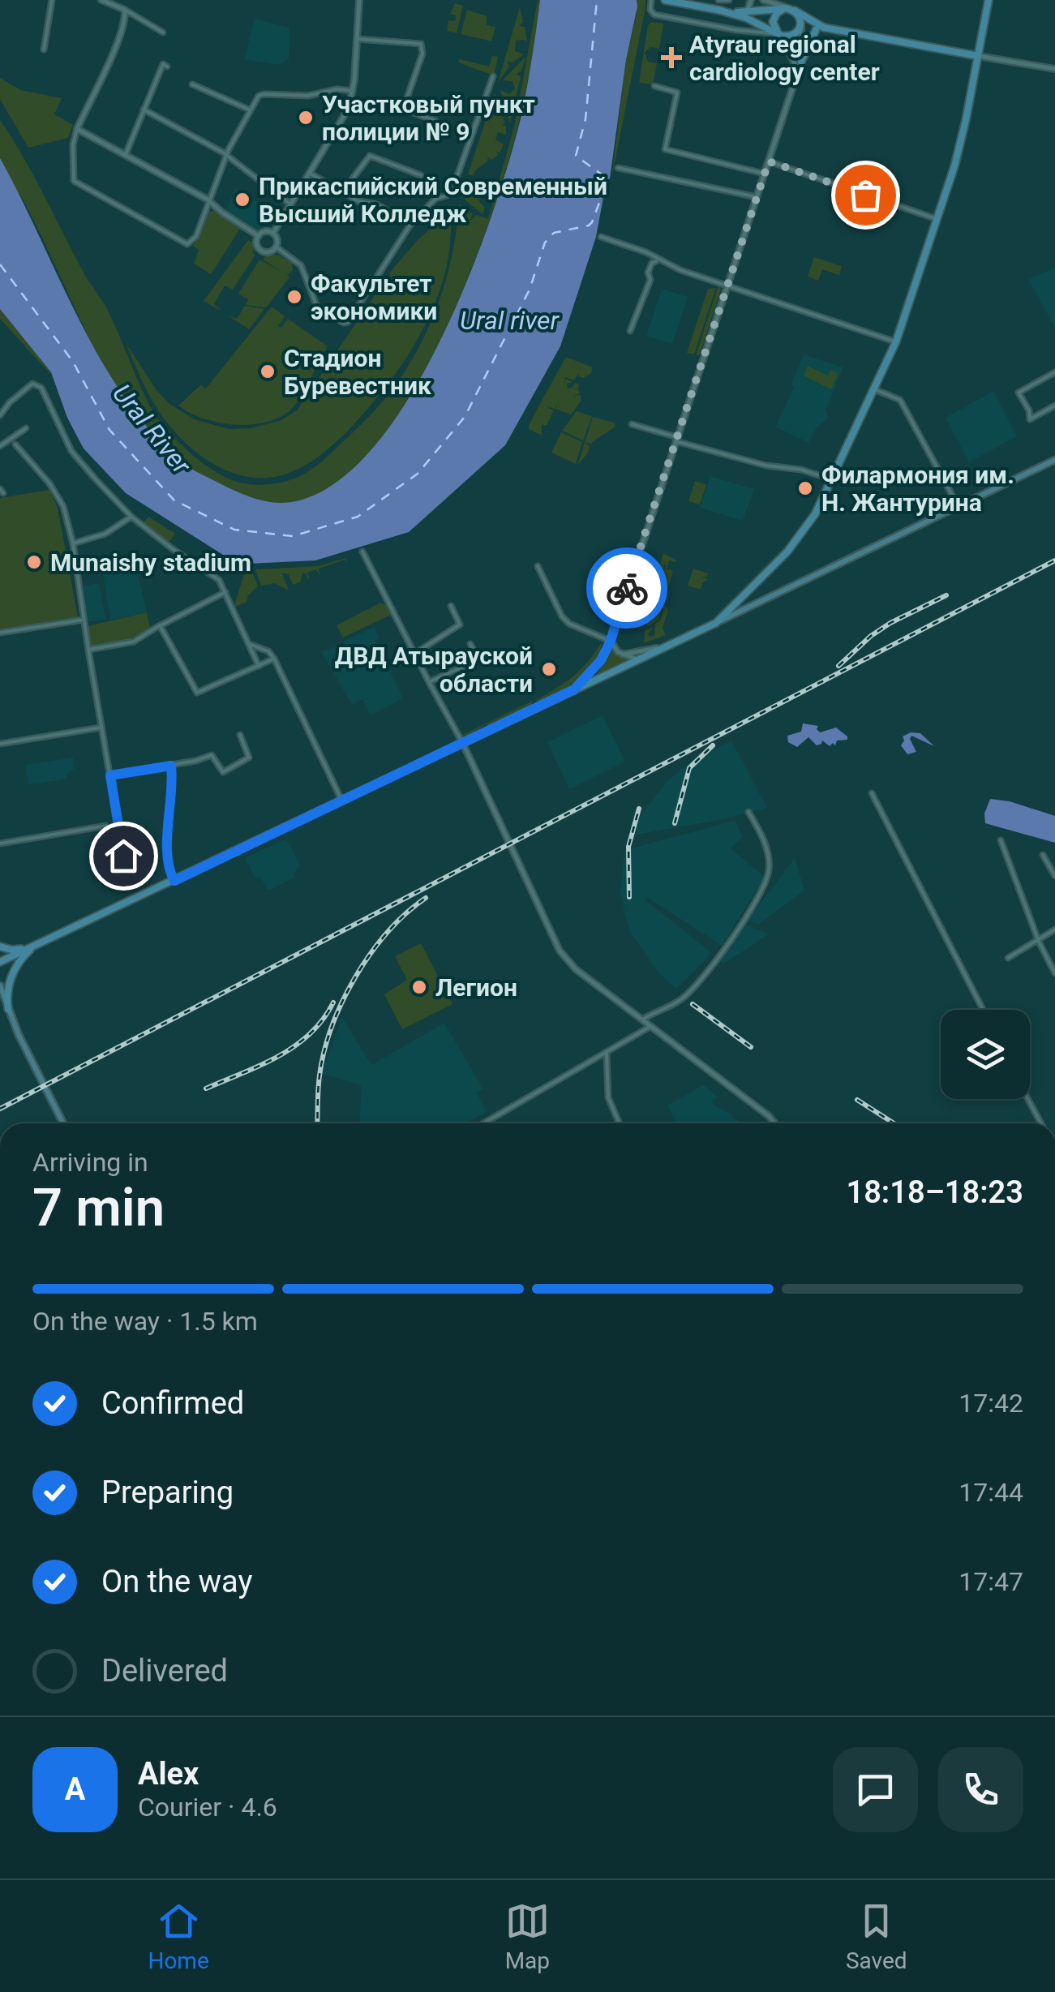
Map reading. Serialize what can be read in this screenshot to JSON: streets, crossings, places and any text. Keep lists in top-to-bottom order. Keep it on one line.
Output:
{"water":["Ural river","Ural River"],"places":{"health":["Atyrau regional cardiology center"],"other":["Участковый пункт полиции № 9","Прикаспийский Современный Высший Колледж","Факультет экономики","Стадион Буревестник","Филармония им. Н. Жантурина","Munaishy stadium","ДВД Атырауской области","Легион"]},"page":{"heading":["7 min","Arriving in","18:18–18:23"],"panel":["Alex","Courier · 4.6"],"bar":"On the way · 1.5 km","list":[["Confirmed","17:42"],["Preparing","17:44"],["On the way","17:47"],"Delivered"],"round":"A","tabs":["Home","Map","Saved"]}}
